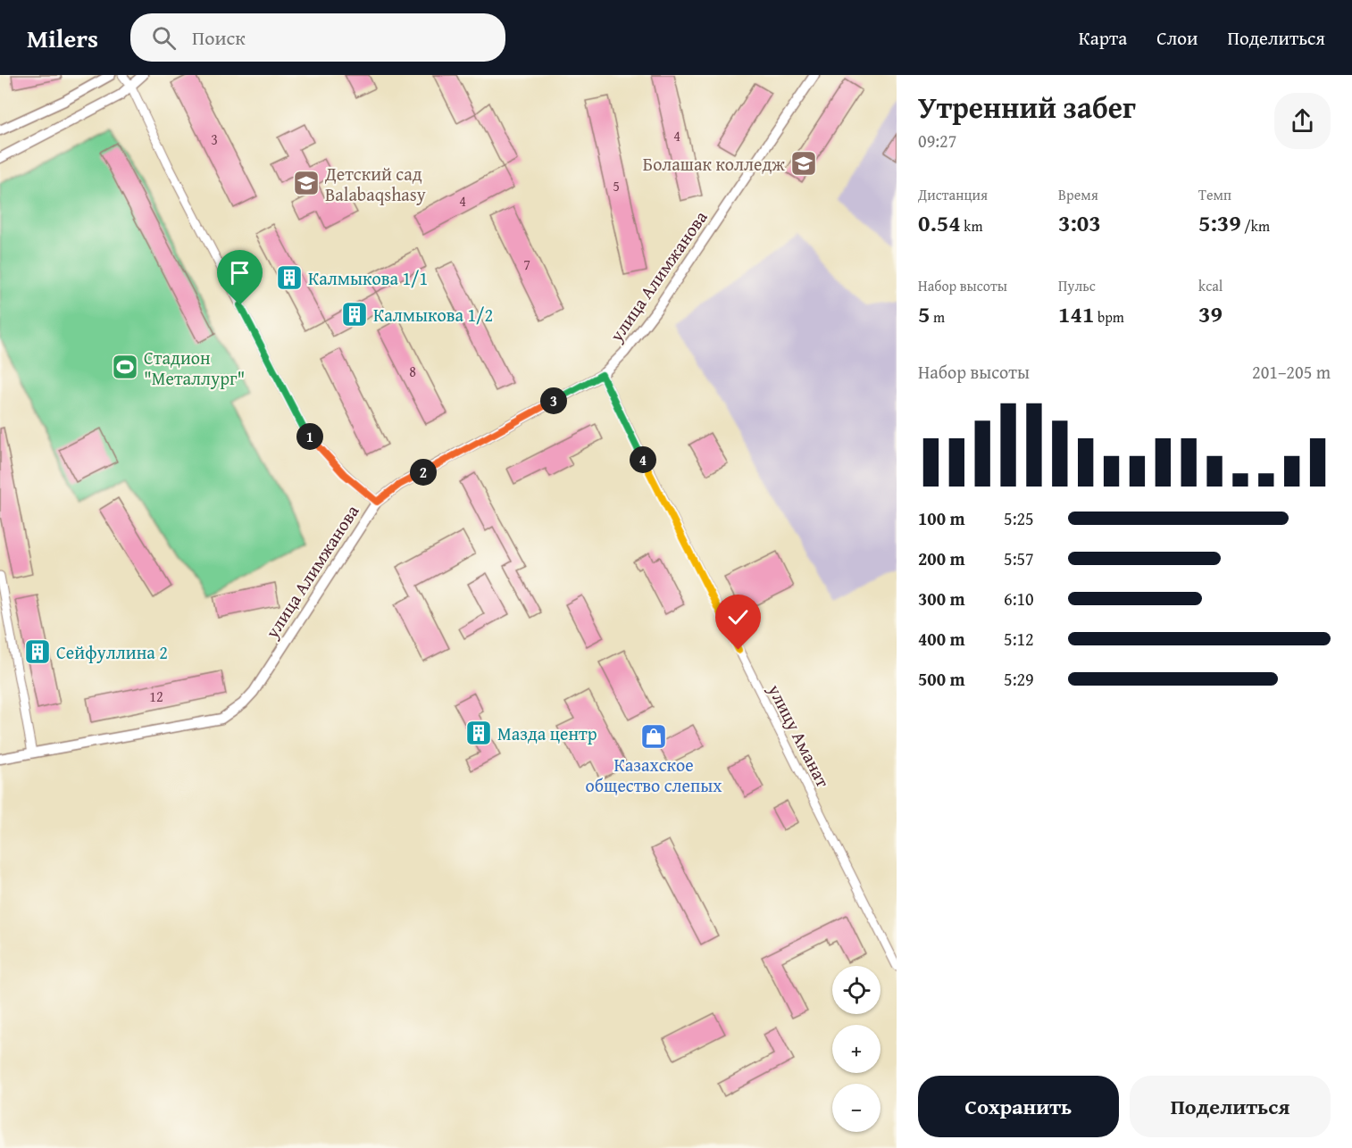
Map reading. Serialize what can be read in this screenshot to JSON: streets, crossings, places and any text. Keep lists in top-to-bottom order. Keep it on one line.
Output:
{"streets":{"street":["улица Алимжанова","улицу Аманат"]},"crossings":[["улица Алимжанова","улицу Аманат"]],"places":{"school or university":["Болашак колледж","Детский сад Balabaqshasy"],"building":["Калмыкова 1/1","Калмыкова 1/2","Сейфуллина 2","Мазда центр"],"sports":["Стадион \"Металлург\""],"shop":["Казахское общество слепых"]},"house_numbers":["4","3","5","4","7","8","12"],"page":{"header":"Milers","search":"Поиск","nav":["Карта","Слои","Поделиться"],"heading":["Утренний забег","09:27"],"stats":[["Дистанция","0.54 km"],["Время","3:03"],["Темп","5:39 /km"],["Набор высоты","5 m"],["Пульс","141 bpm"],["kcal","39"]],"chart":["Набор высоты","201–205 m"],"pins":["3","1","4","2"],"list":[{"name":"100 m","note":"5:25"},{"name":"200 m","note":"5:57"},{"name":"300 m","note":"6:10"},{"name":"400 m","note":"5:12"},{"name":"500 m","note":"5:29"}],"map_buttons":["+","−"],"buttons":["Сохранить","Поделиться"]}}
